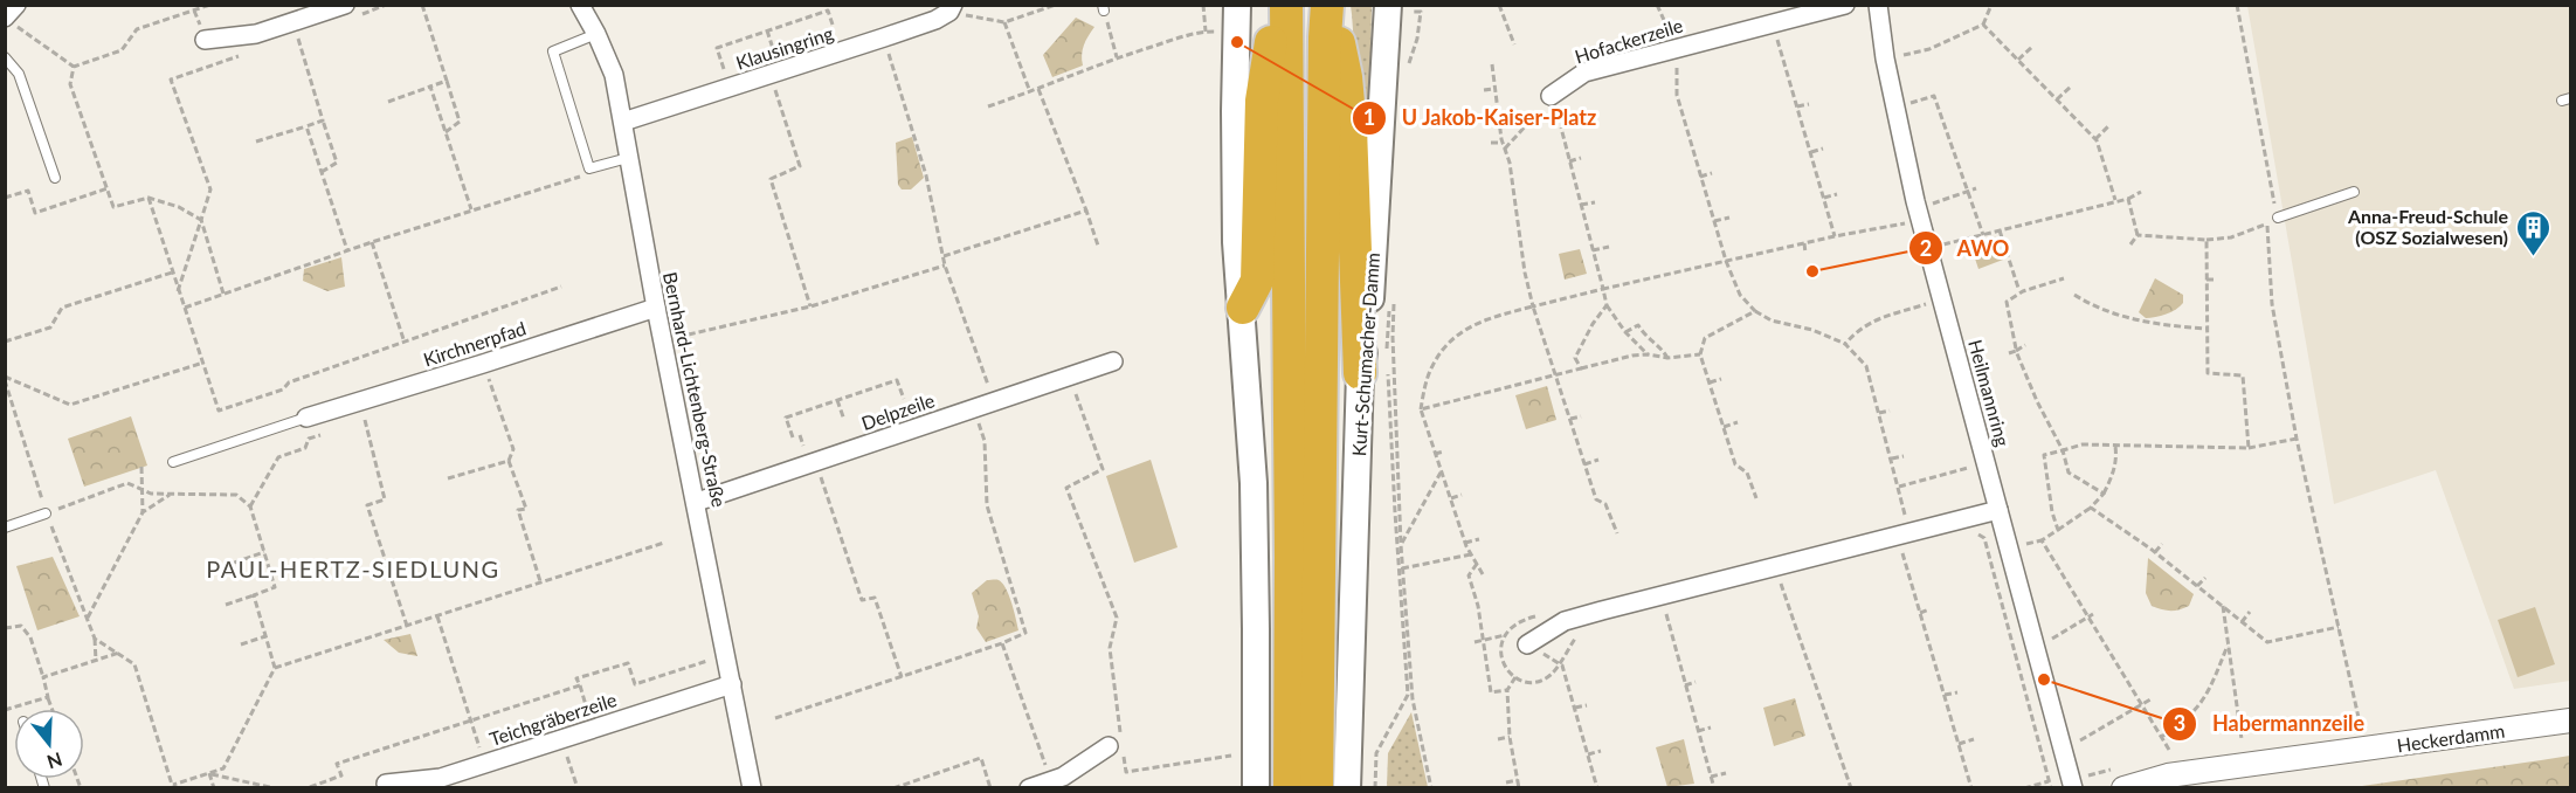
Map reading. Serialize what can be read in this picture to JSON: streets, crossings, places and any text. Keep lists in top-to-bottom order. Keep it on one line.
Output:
{"streets":{"main road":["Kurt-Schumacher-Damm"],"street":["Hofackerzeile","Klausingring","Kirchnerpfad","Bernhard-Lichtenberg-Straße","Heilmannring","Delpzeile","Teichgräberzeile","Heckerdamm"]},"crossings":[["Klausingring","Bernhard-Lichtenberg-Straße"],["Kirchnerpfad","Bernhard-Lichtenberg-Straße"],["Bernhard-Lichtenberg-Straße","Delpzeile"],["Bernhard-Lichtenberg-Straße","Teichgräberzeile"]],"districts":["PAUL-HERTZ-SIEDLUNG"],"places":{"other":["U Jakob-Kaiser-Platz","AWO","Habermannzeile"],"building":["Anna-Freud-Schule (OSZ Sozialwesen)"]},"north":"bottom"}
